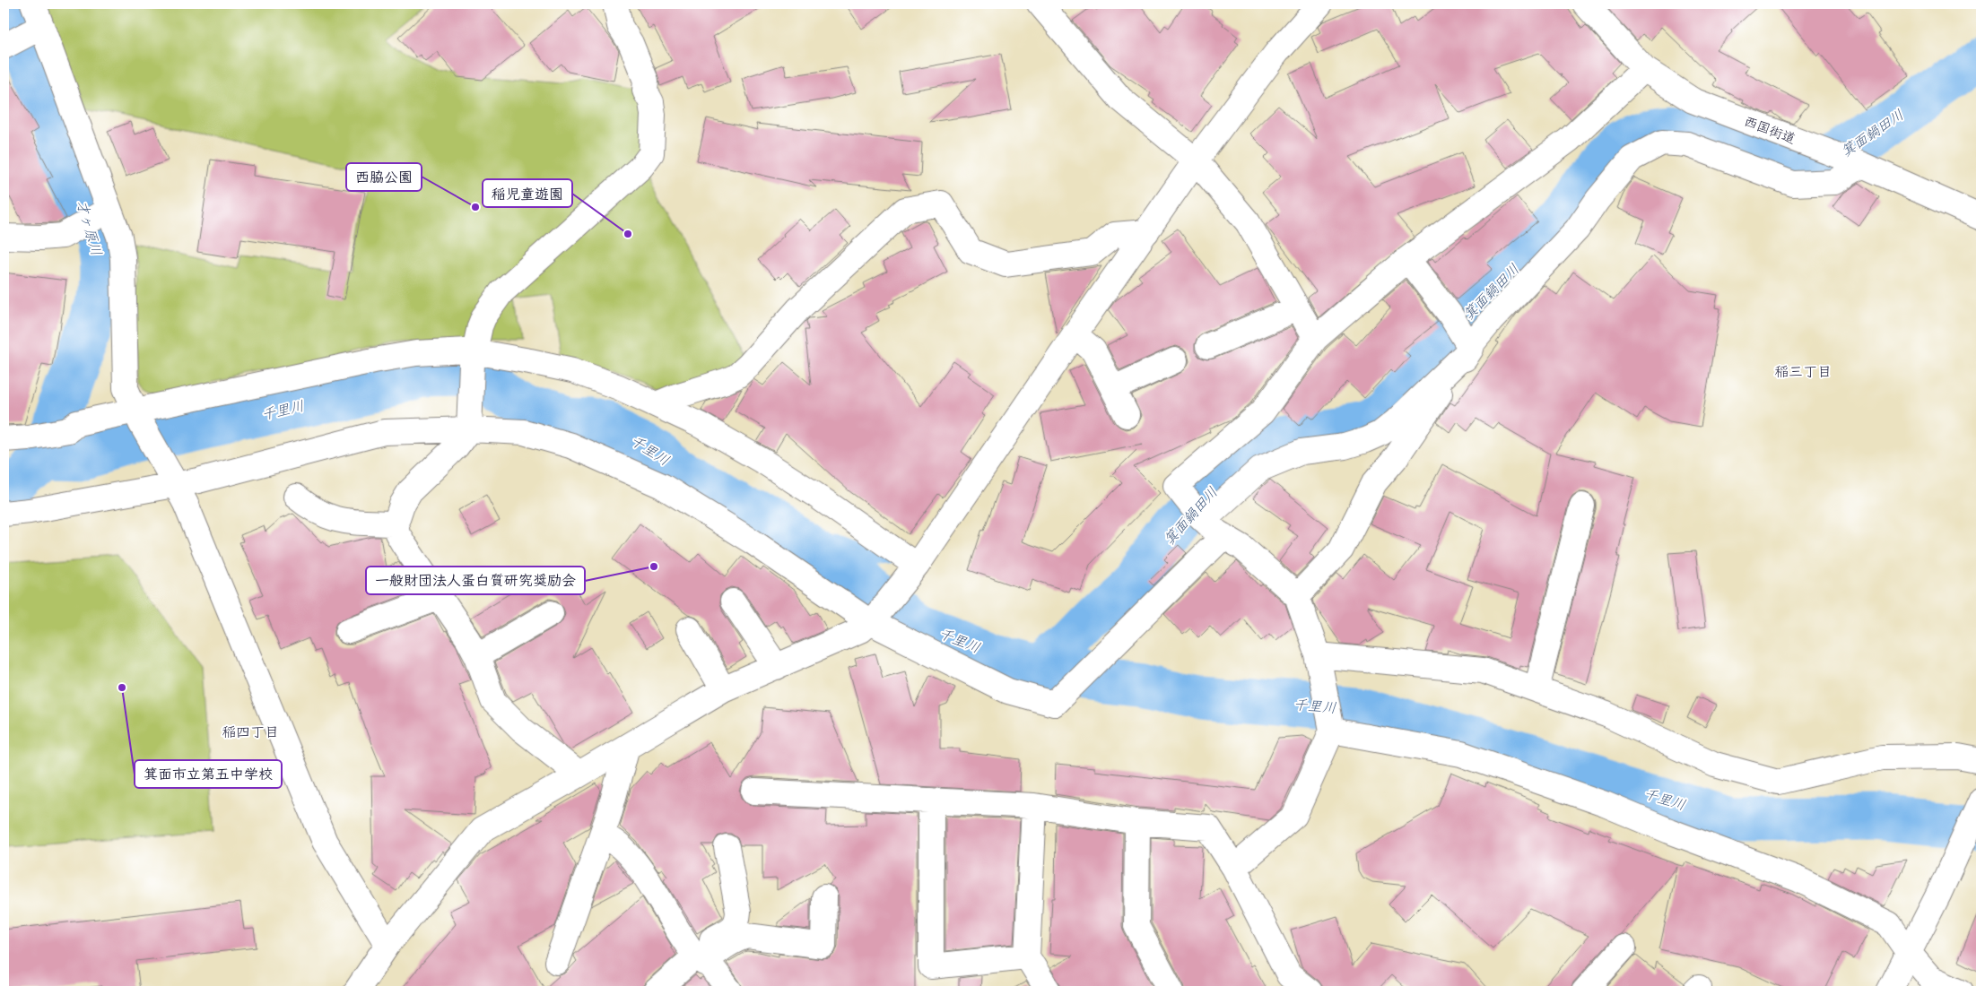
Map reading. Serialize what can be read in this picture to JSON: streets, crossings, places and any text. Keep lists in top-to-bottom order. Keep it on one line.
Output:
{"streets":{"street":["西国街道"]},"districts":["稲三丁目","稲四丁目"],"water":["箕面鍋田川","才ヶ原川","千里川"],"places":["西脇公園","稲児童遊園","一般財団法人蛋白質研究奨励会","箕面市立第五中学校"]}
